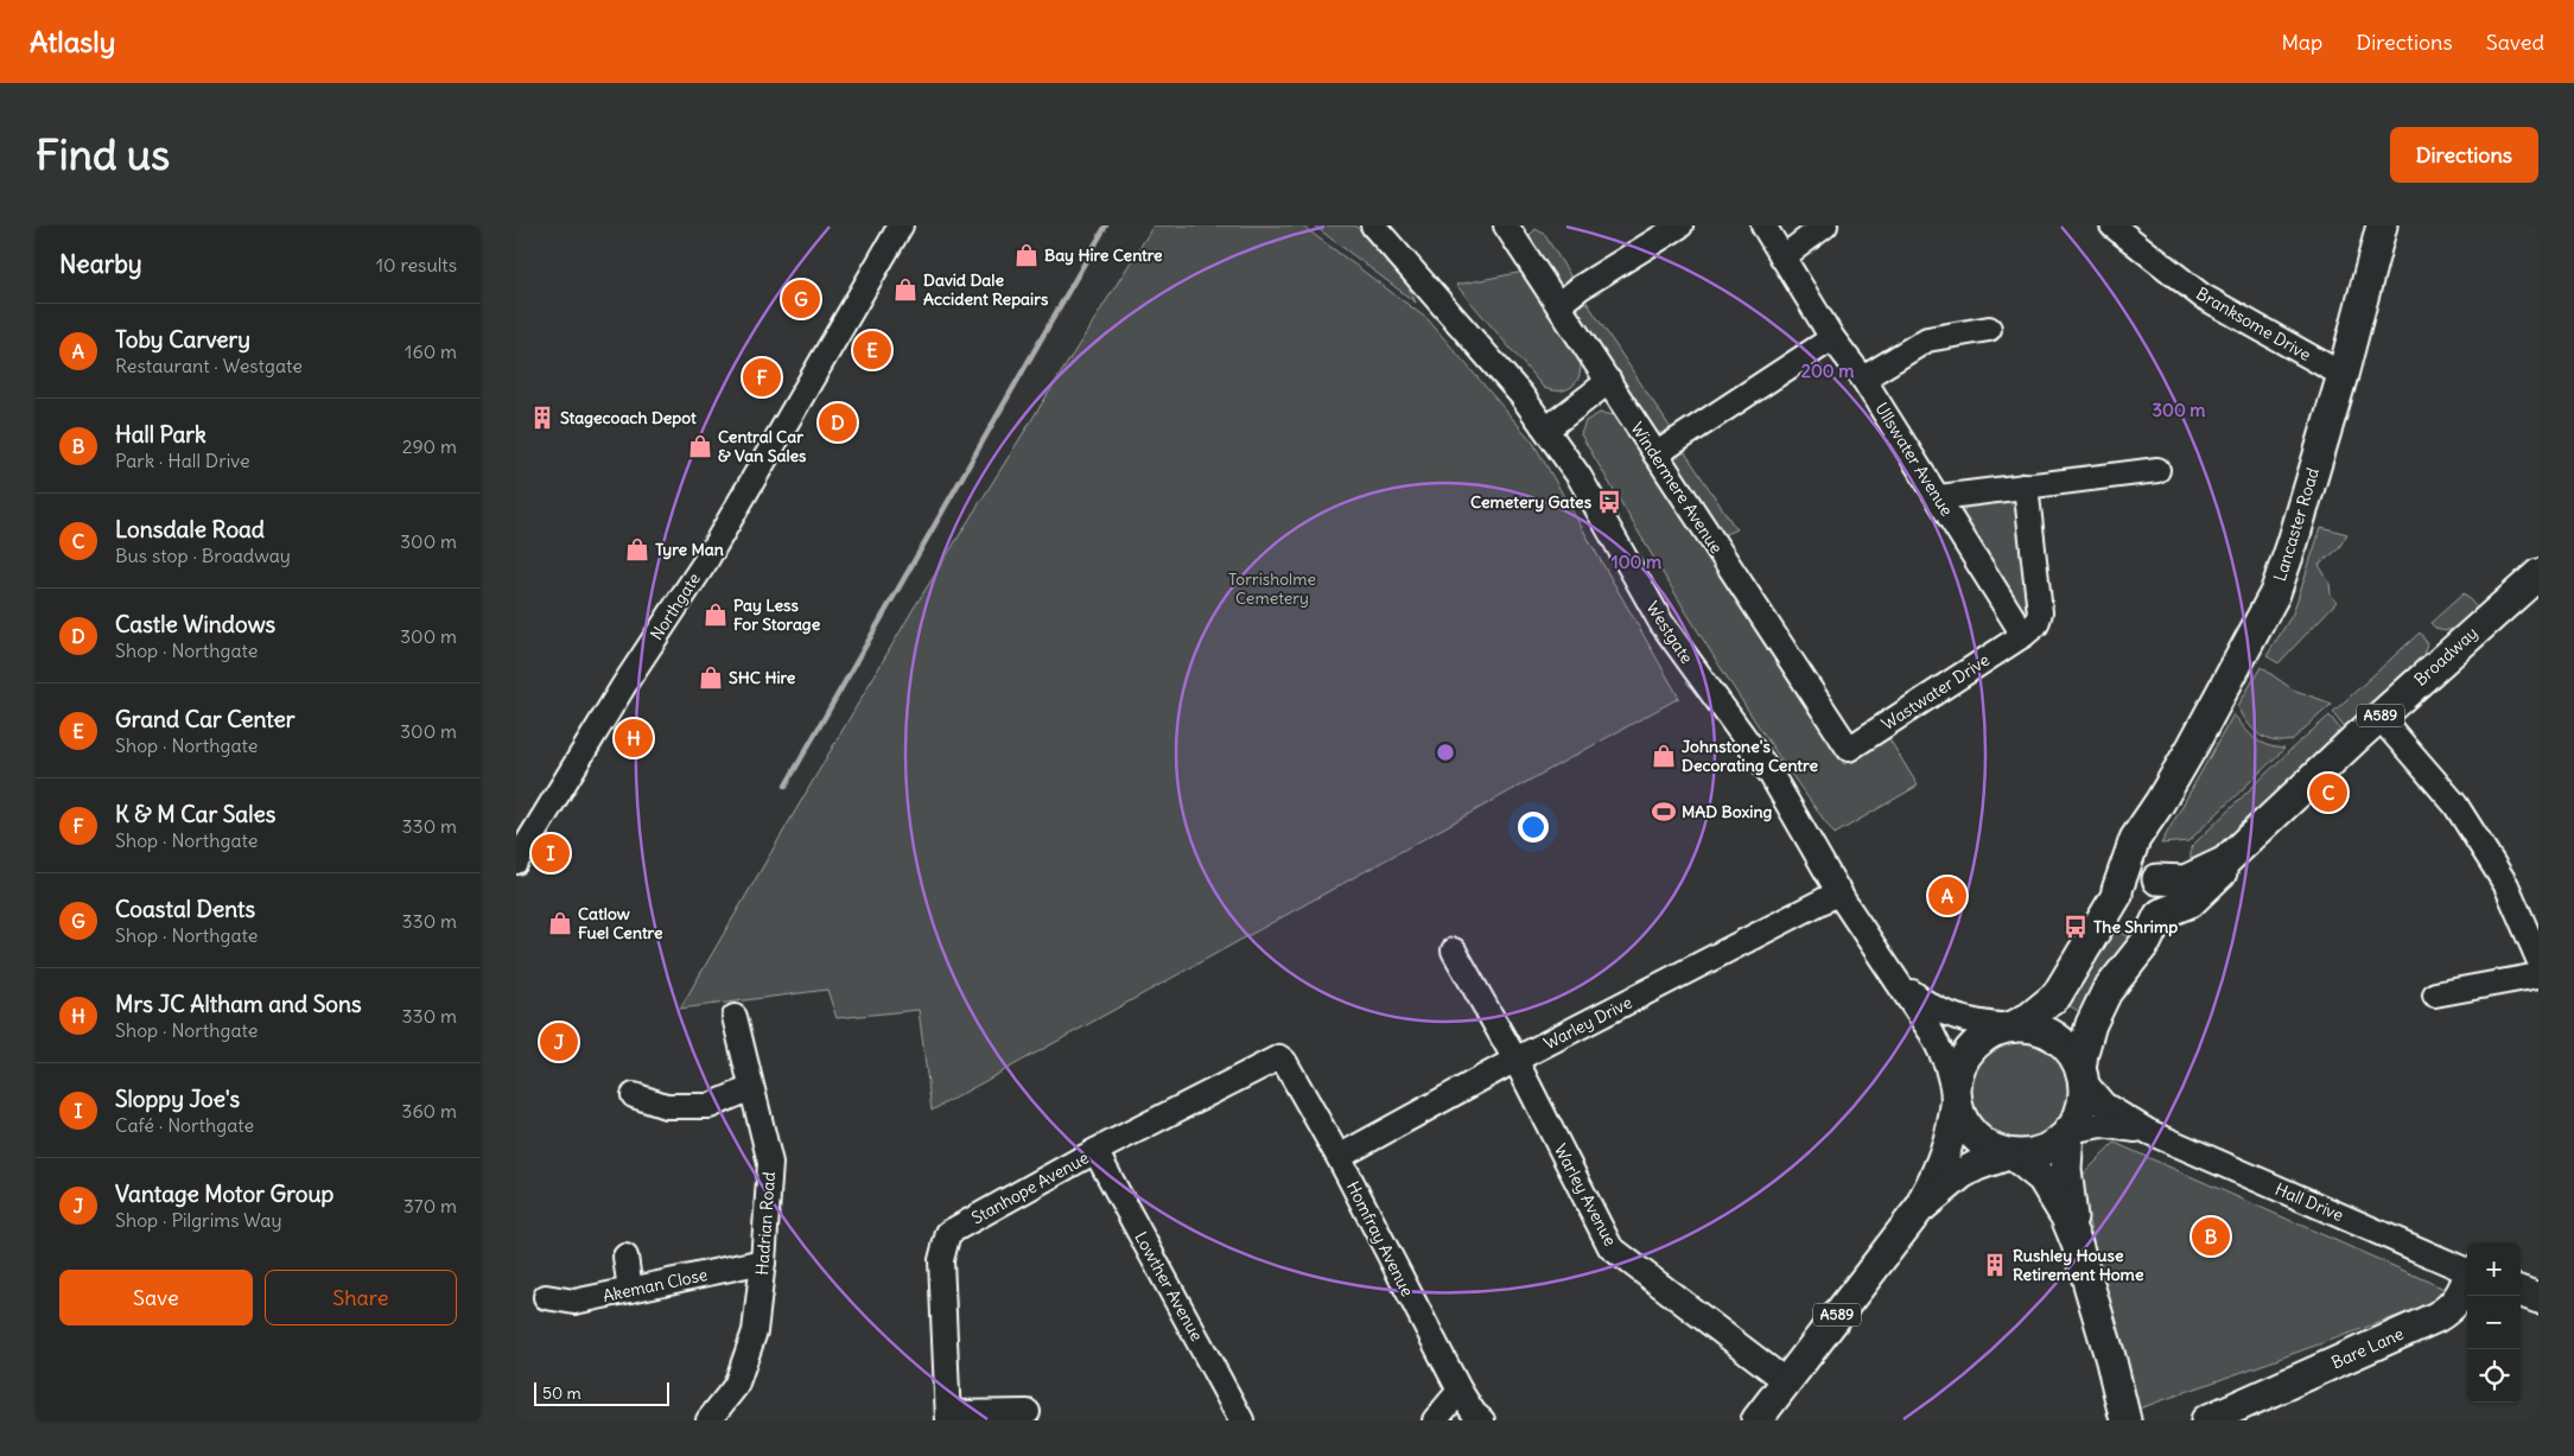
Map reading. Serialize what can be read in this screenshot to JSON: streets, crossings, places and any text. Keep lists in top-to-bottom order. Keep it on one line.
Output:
{"streets":{"main road":["Lancaster Road","Broadway","A589","Bare Lane"],"street":["Branksome Drive","Ullswater Avenue","Windermere Avenue","Northgate","Westgate","Wastwater Drive","Warley Drive","Stanhope Avenue","Warley Avenue","Hall Drive","Hadrian Road","Homfray Avenue","Akeman Close","Lowther Avenue"]},"crossings":[["Branksome Drive","Lancaster Road"],["Ullswater Avenue","Wastwater Drive"],["Windermere Avenue","Wastwater Drive"],["Lancaster Road","Westgate"],["Lancaster Road","Broadway"],["Lancaster Road","A589"],["Lancaster Road","Hall Drive"],["Westgate","A589"],["Westgate","Warley Drive"],["Westgate","Hall Drive"],["Broadway","A589"],["A589","Warley Avenue"],["A589","Hall Drive"],["Warley Drive","Warley Avenue"],["Warley Drive","Homfray Avenue"],["Stanhope Avenue","Homfray Avenue"],["Stanhope Avenue","Lowther Avenue"],["Hadrian Road","Akeman Close"]],"parks":["Torrisholme Cemetery"],"places":{"shop":["Bay Hire Centre","David Dale Accident Repairs","Central Car & Van Sales","Tyre Man","Pay Less For Storage","SHC Hire","Johnstone's Decorating Centre","Catlow Fuel Centre"],"building":["Stagecoach Depot","Rushley House Retirement Home"],"bus stop":["Cemetery Gates","The Shrimp"],"sports":["MAD Boxing"]},"scale_bar":"50 m","page":{"header":"Atlasly","nav":["Map","Directions","Saved"],"buttons":["Directions",["Save","Share"]],"title":"Find us","heading":["Nearby","10 results"],"pins":["G","E","F","D","H","C","I","A","J","B"],"list":[{"mark":"A","name":"Toby Carvery","note":"Restaurant · Westgate","value":"160 m"},{"mark":"B","name":"Hall Park","note":"Park · Hall Drive","value":"290 m"},{"mark":"C","name":"Lonsdale Road","note":"Bus stop · Broadway","value":"300 m"},{"mark":"D","name":"Castle Windows","note":"Shop · Northgate","value":"300 m"},{"mark":"E","name":"Grand Car Center","note":"Shop · Northgate","value":"300 m"},{"mark":"F","name":"K & M Car Sales","note":"Shop · Northgate","value":"330 m"},{"mark":"G","name":"Coastal Dents","note":"Shop · Northgate","value":"330 m"},{"mark":"H","name":"Mrs JC Altham and Sons","note":"Shop · Northgate","value":"330 m"},{"mark":"I","name":"Sloppy Joe's","note":"Café · Northgate","value":"360 m"},{"mark":"J","name":"Vantage Motor Group","note":"Shop · Pilgrims Way","value":"370 m"}],"map_buttons":["+","−"],"scale":"50 m"},"rings":["200 m","300 m","100 m"]}
